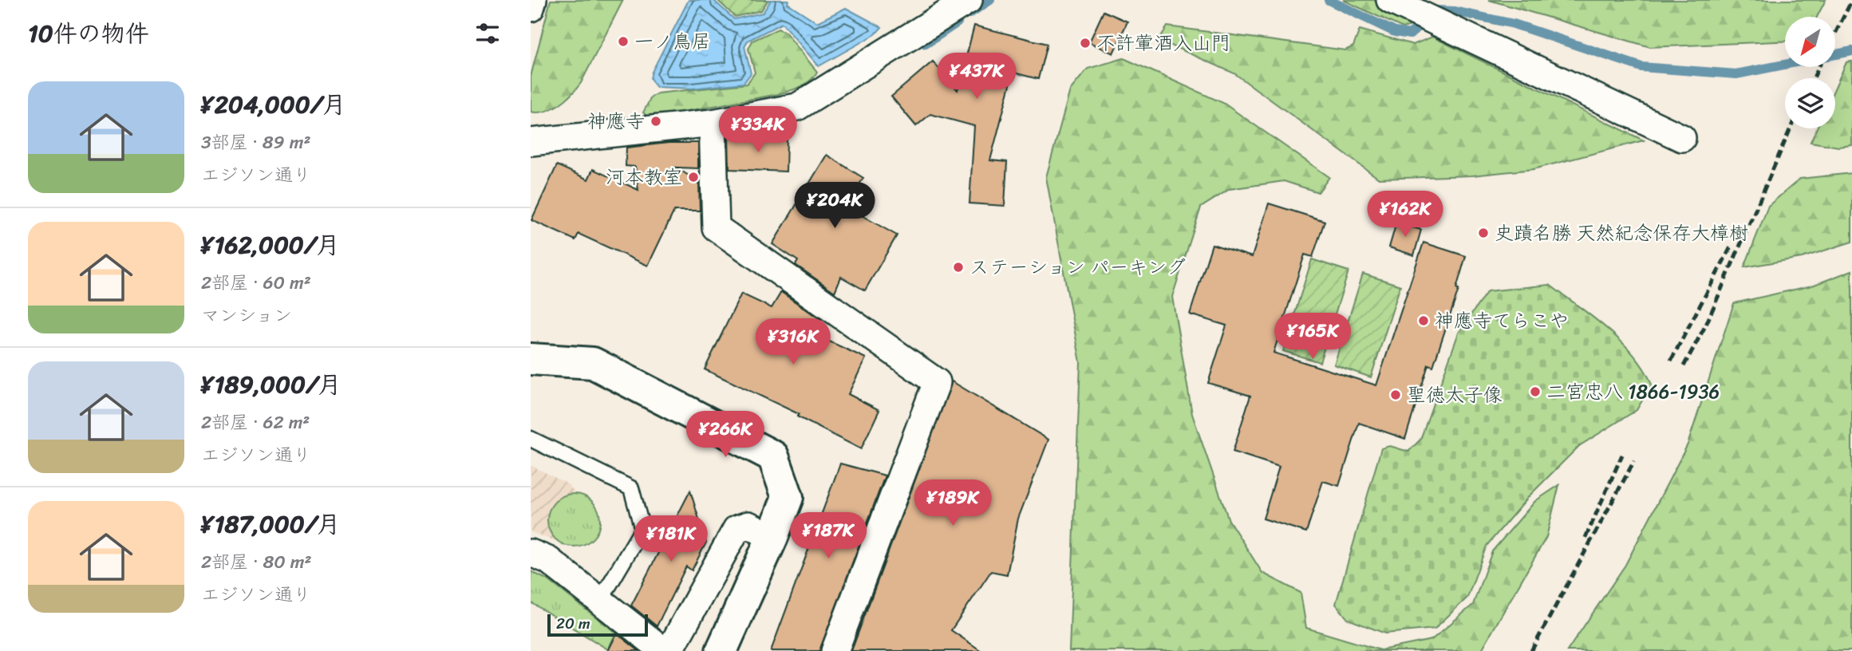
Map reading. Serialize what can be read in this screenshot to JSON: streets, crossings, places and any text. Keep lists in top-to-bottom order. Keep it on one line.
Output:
{"places":["一ノ鳥居","不許葷酒入山門","神應寺","河本教室","史蹟名勝 天然紀念保存大樟樹","ステーション パーキング","神應寺てらこや","二宮忠八 1866-1936","聖徳太子像"],"scale_bar":"20 m","north":"bottom left","page":{"heading":"10件の物件","price":["¥437K","¥334K","¥204K","¥162K","¥165K","¥316K","¥266K","¥189K","¥187K","¥181K"],"list":[{"name":"¥204,000/月","note":"3部屋 · 89 m² · エジソン通り"},{"name":"¥162,000/月","note":"2部屋 · 60 m² · マンション"},{"name":"¥189,000/月","note":"2部屋 · 62 m² · エジソン通り"},{"name":"¥187,000/月","note":"2部屋 · 80 m² · エジソン通り"}],"scale":"20 m"}}
